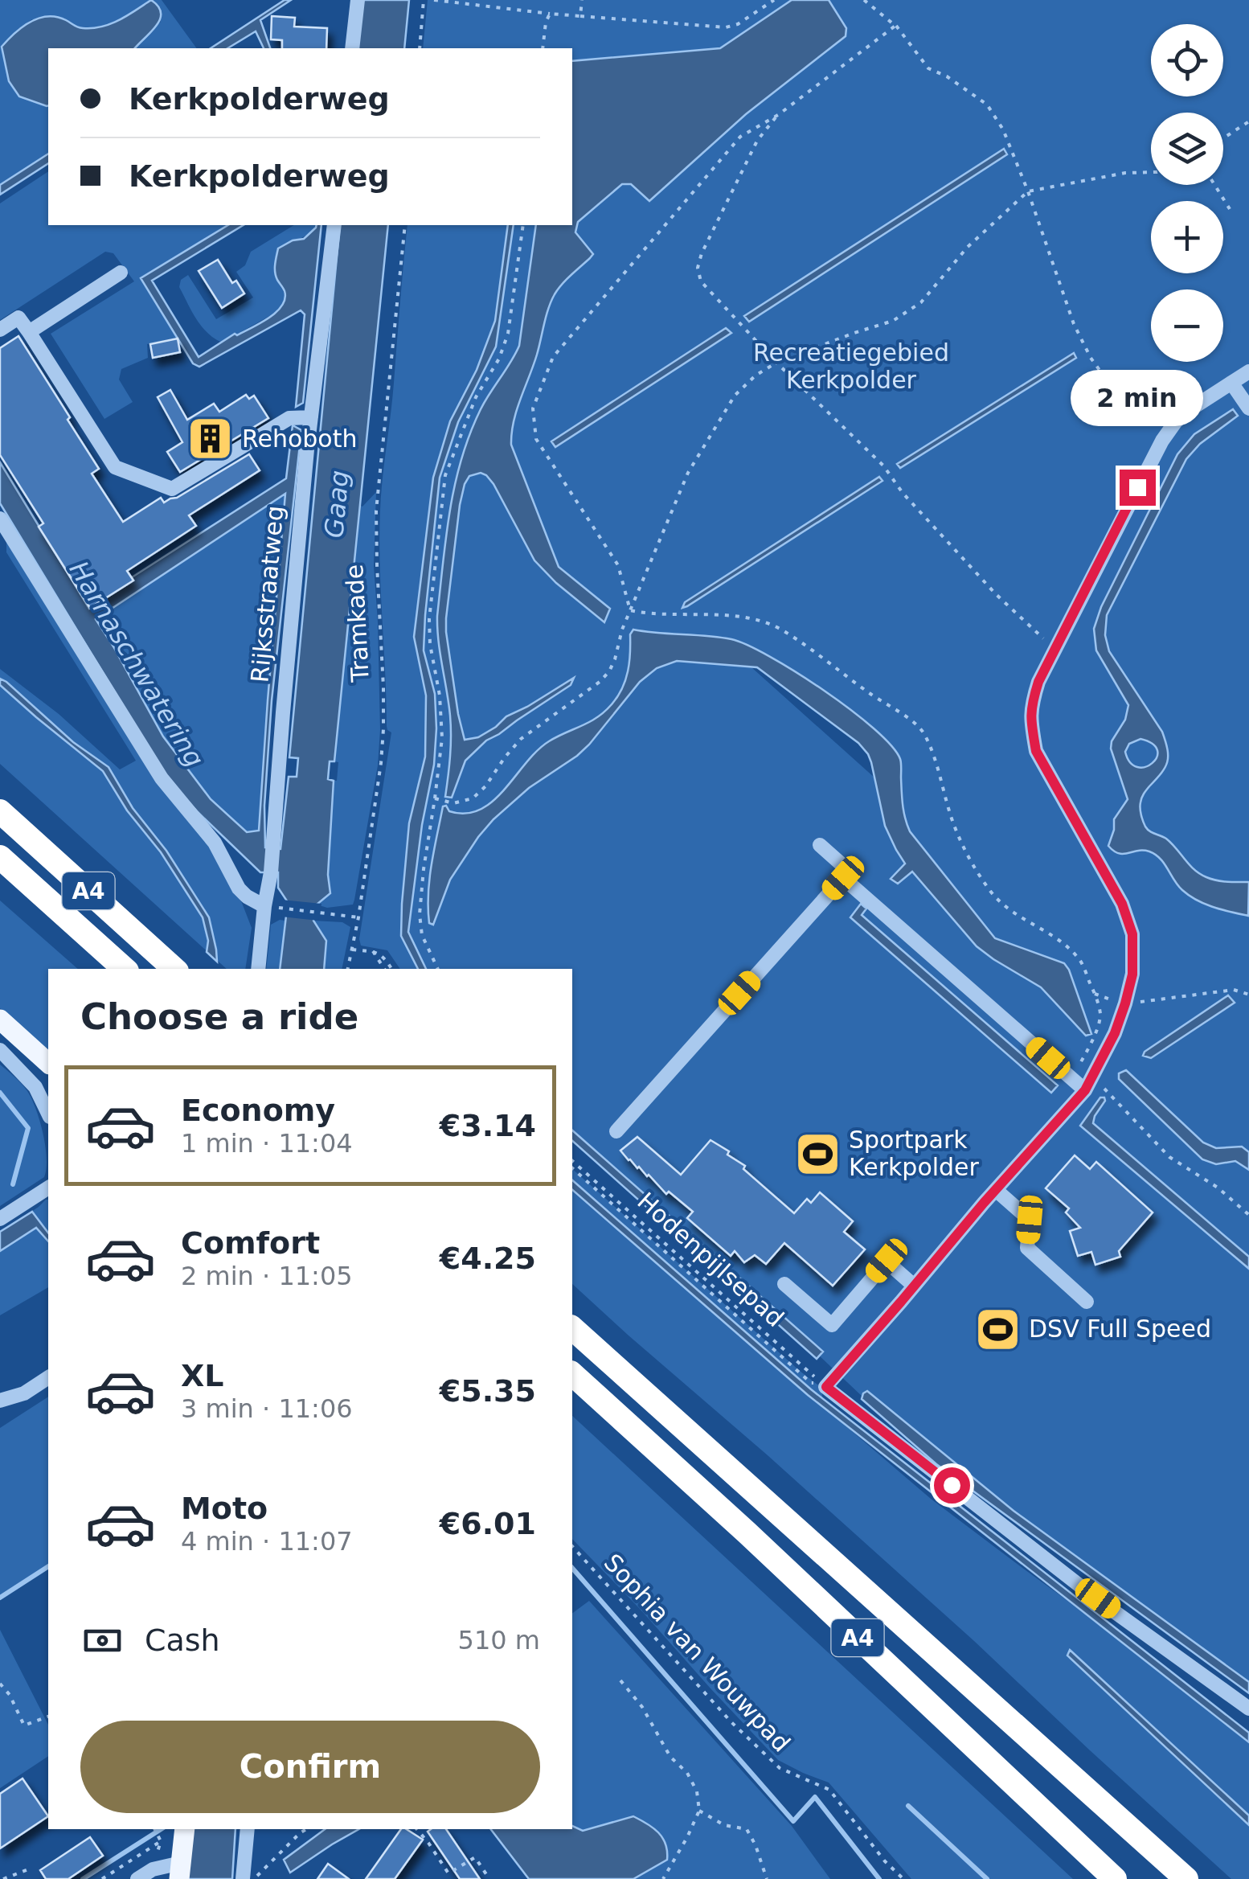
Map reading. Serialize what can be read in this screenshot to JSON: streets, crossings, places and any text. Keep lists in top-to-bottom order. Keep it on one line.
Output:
{"streets":{"highway":["A4"],"street":["Rijksstraatweg"],"path":["Tramkade","Hodenpijlsepad","Sophia van Wouwpad"]},"water":["Gaag","Harnaschwatering"],"parks":["Recreatiegebied Kerkpolder"],"places":{"building":["Rehoboth"],"sports":["Sportpark Kerkpolder","DSV Full Speed"]},"page":{"map_buttons":["+","−"],"banner":["Kerkpolderweg","Kerkpolderweg"],"bubble":"2 min","heading":"Choose a ride","list":[{"name":"Economy","note":"1 min · 11:04","value":"€3.14"},{"name":"Comfort","note":"2 min · 11:05","value":"€4.25"},{"name":"XL","note":"3 min · 11:06","value":"€5.35"},{"name":"Moto","note":"4 min · 11:07","value":"€6.01"}],"pay":["Cash","510 m"],"buttons":"Confirm"}}
